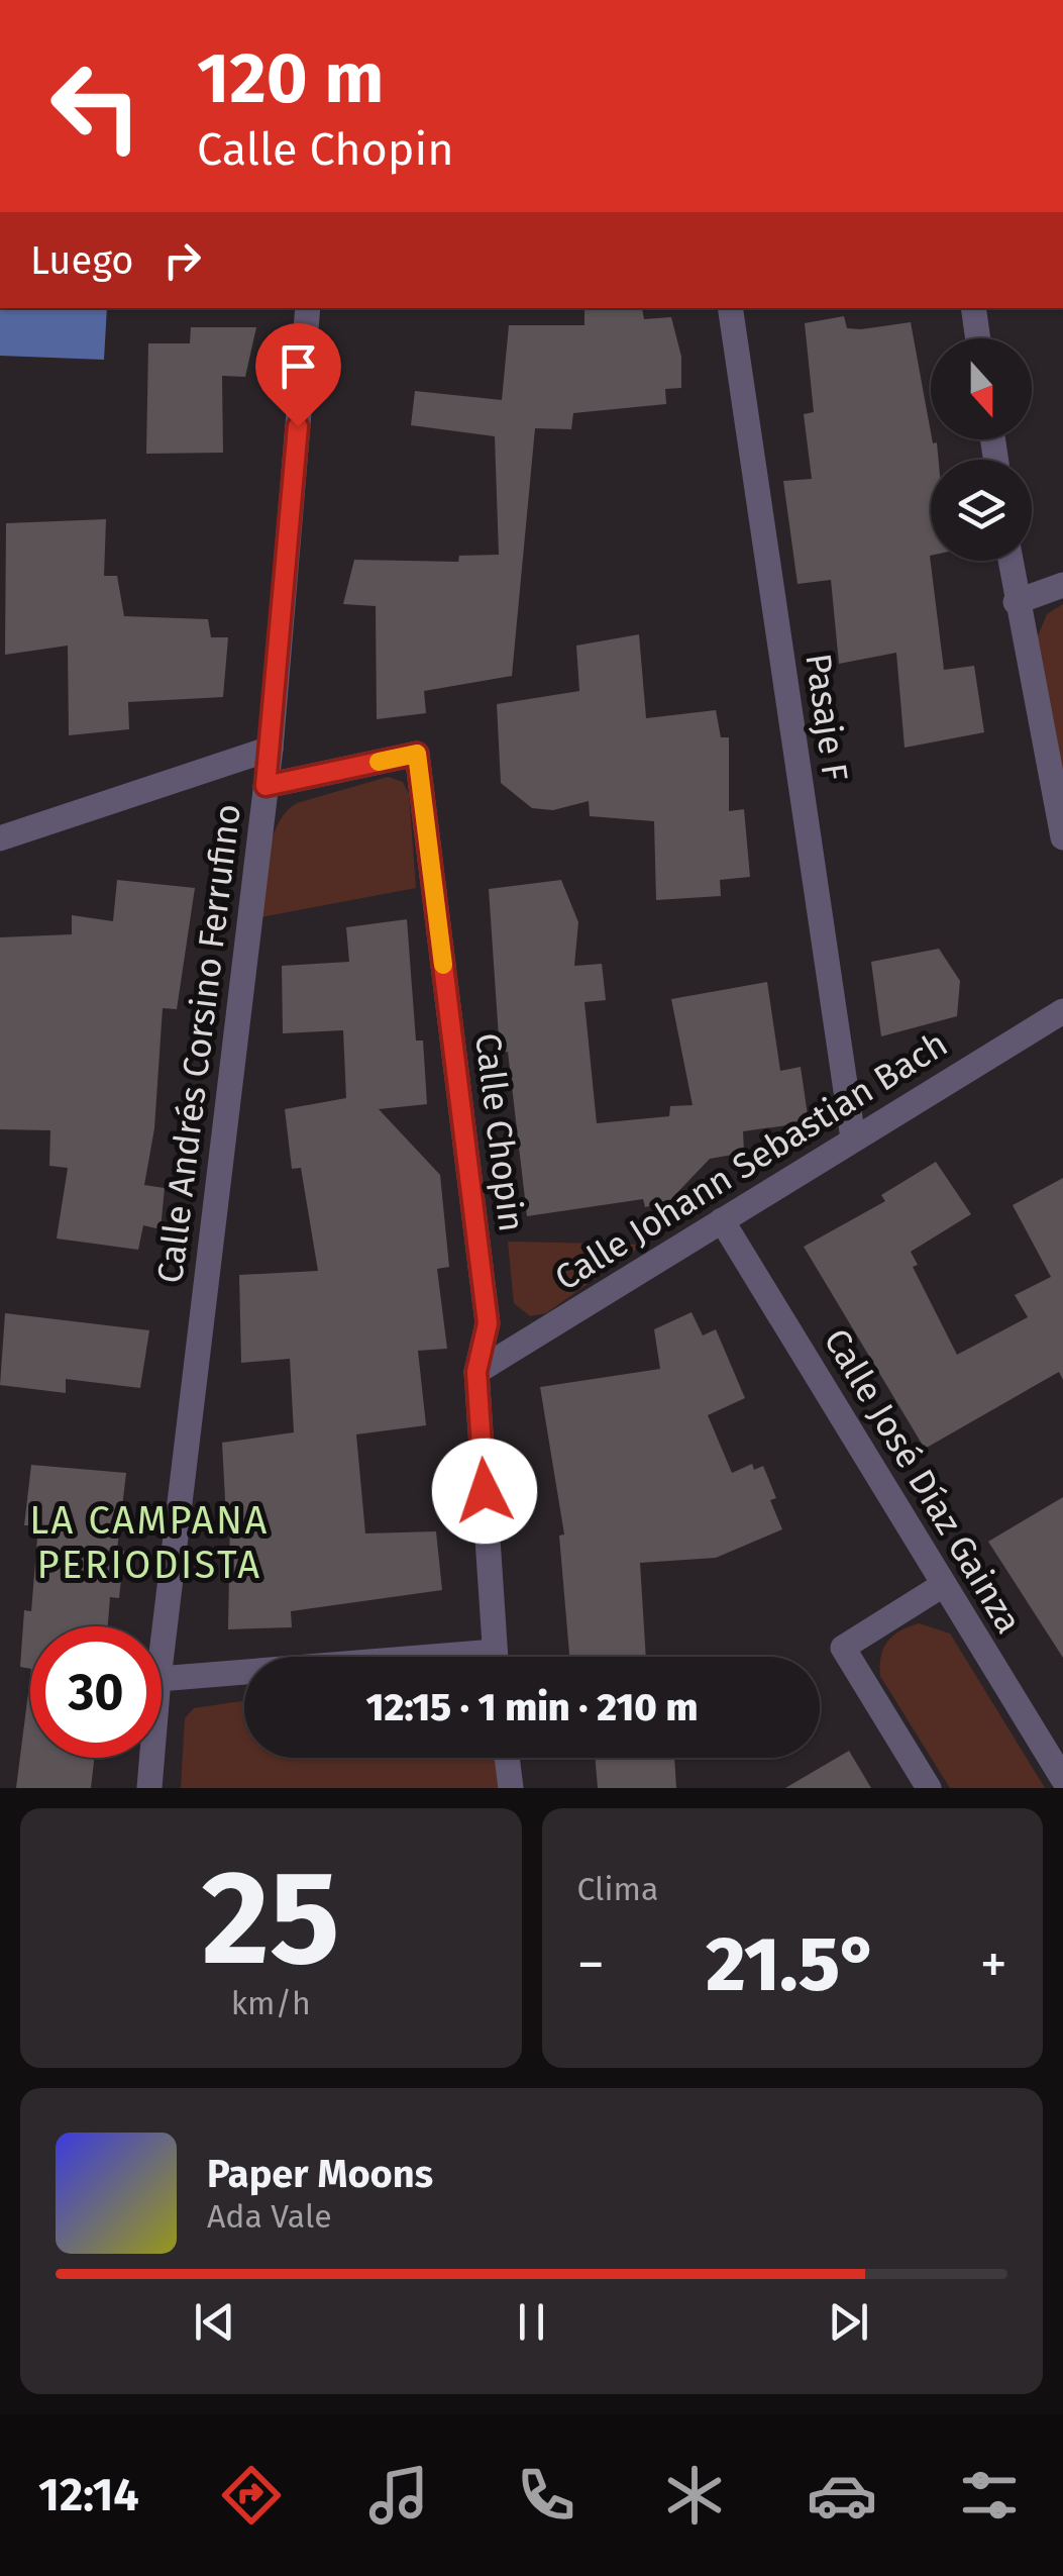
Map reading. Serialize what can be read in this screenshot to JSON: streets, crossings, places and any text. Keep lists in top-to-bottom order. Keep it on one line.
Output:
{"streets":{"street":["Pasaje F","Calle Andrés Corsino Ferrufino","Calle Chopin","Calle Johann Sebastian Bach","Calle José Díaz Gainza"]},"crossings":[["Pasaje F","Calle Johann Sebastian Bach"],["Calle Andrés Corsino Ferrufino","Calle Chopin"],["Calle Chopin","Calle Johann Sebastian Bach"],["Calle Johann Sebastian Bach","Calle José Díaz Gainza"]],"districts":["LA CAMPANA PERIODISTA"],"north":"bottom","page":{"turn":["120 m","Calle Chopin"],"then":"Luego","limit":"30","trip":"12:15 · 1 min · 210 m","tile":[["25","km/h"],"Clima"],"heat":["−","21.5°","+"],"song":["Paper Moons","Ada Vale"],"tabs":"12:14"}}
